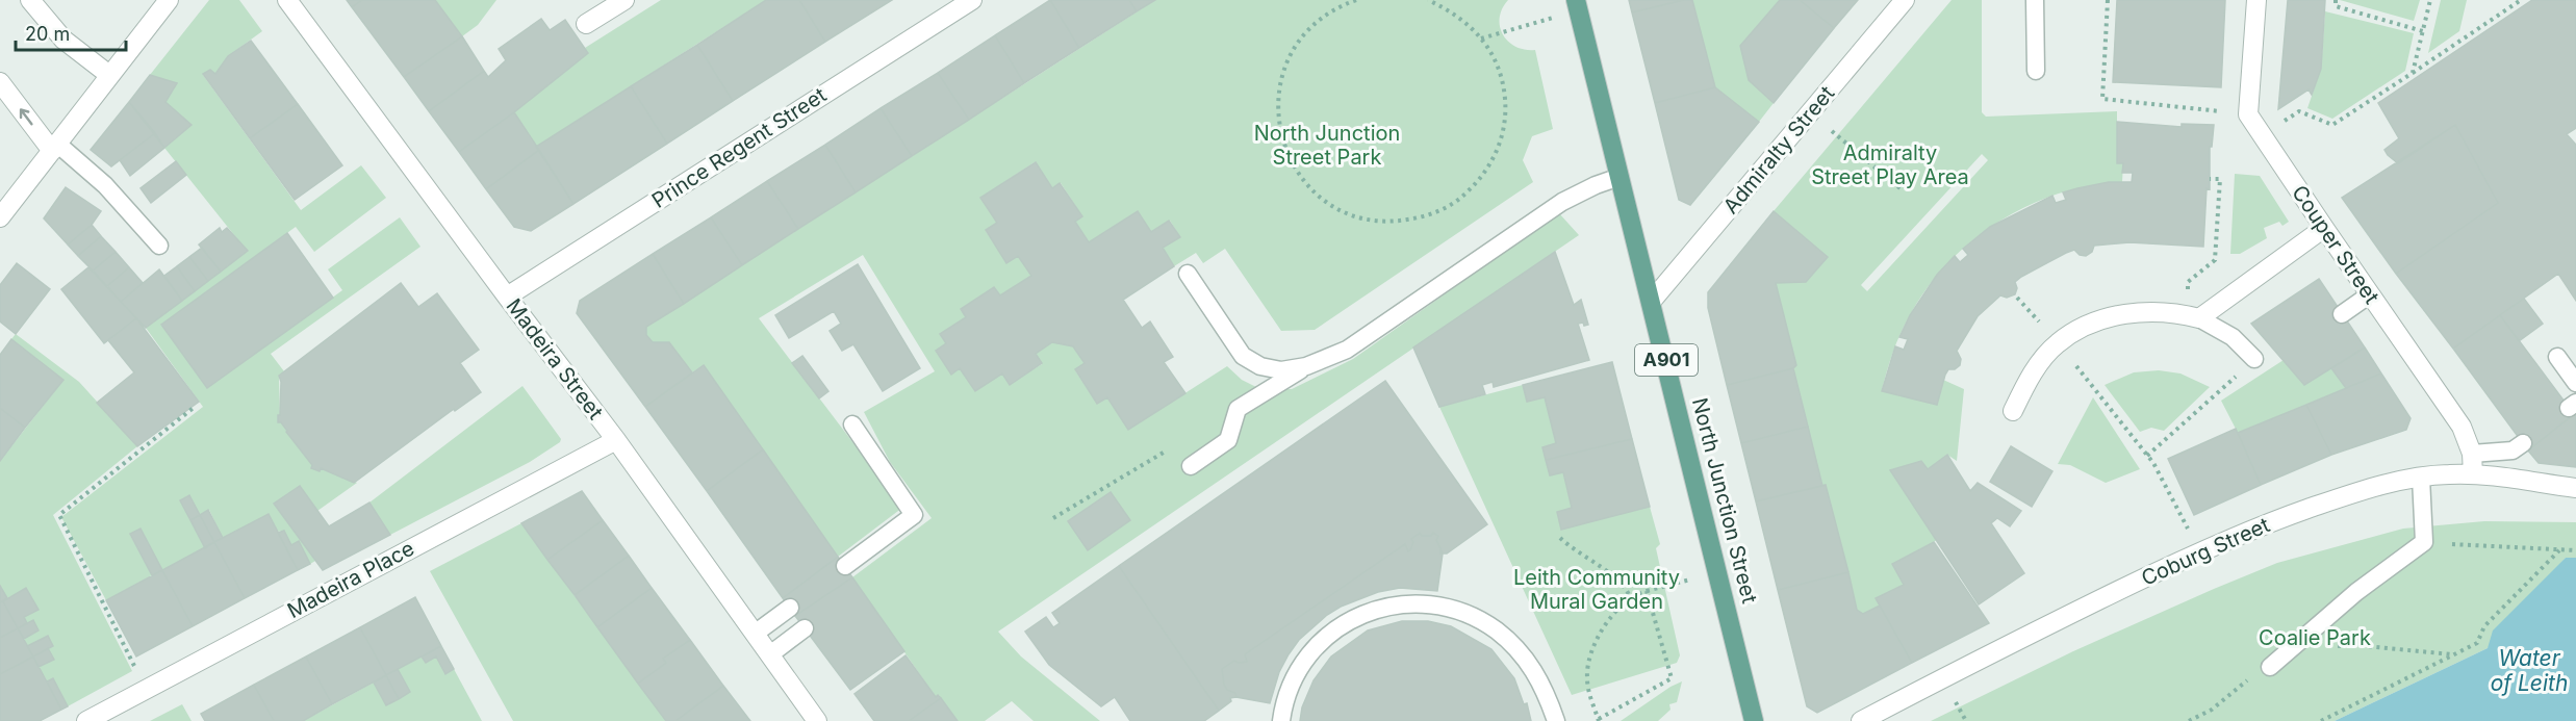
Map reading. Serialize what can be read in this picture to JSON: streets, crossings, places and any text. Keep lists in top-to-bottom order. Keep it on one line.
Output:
{"streets":{"main road":["A901","North Junction Street"],"street":["Prince Regent Street","Admiralty Street","Couper Street","Madeira Street","Coburg Street","Madeira Place"]},"crossings":[["Prince Regent Street","Madeira Street"],["Admiralty Street","North Junction Street"],["Couper Street","Coburg Street"],["Madeira Street","Madeira Place"]],"water":["Water of Leith"],"parks":["North Junction Street Park","Admiralty Street Play Area","Leith Community Mural Garden","Coalie Park"],"scale_bar":"20 m"}
